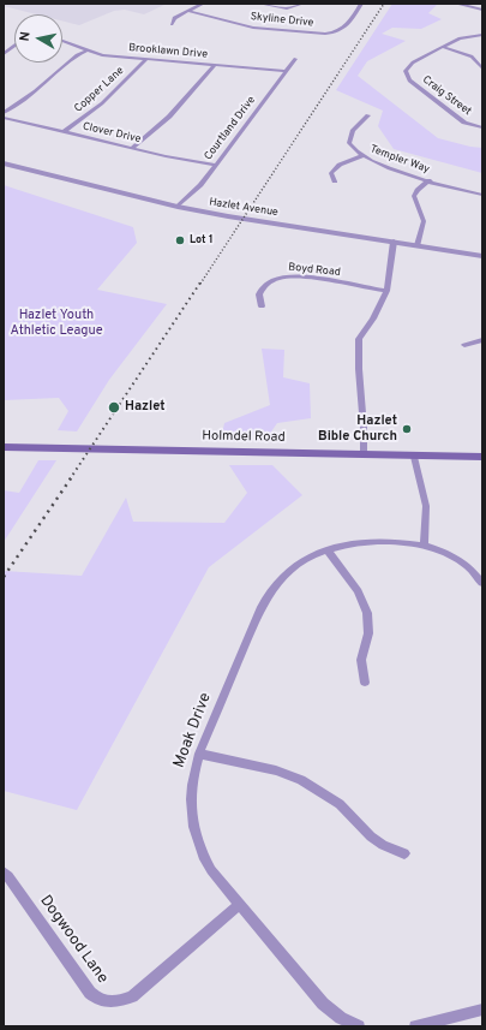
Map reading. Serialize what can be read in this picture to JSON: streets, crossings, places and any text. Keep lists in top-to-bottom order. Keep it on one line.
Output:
{"streets":{"main road":["Holmdel Road"],"street":["Skyline Drive","Brooklawn Drive","Copper Lane","Craig Street","Courtland Drive","Clover Drive","Templer Way","Hazlet Avenue","Boyd Road","Moak Drive","Dogwood Lane"]},"crossings":[["Brooklawn Drive","Copper Lane"],["Brooklawn Drive","Courtland Drive"],["Copper Lane","Clover Drive"],["Courtland Drive","Clover Drive"],["Courtland Drive","Hazlet Avenue"],["Moak Drive","Dogwood Lane"]],"parks":["Hazlet Youth Athletic League"],"places":["Lot 1","Hazlet","Hazlet Bible Church"],"north":"left"}
